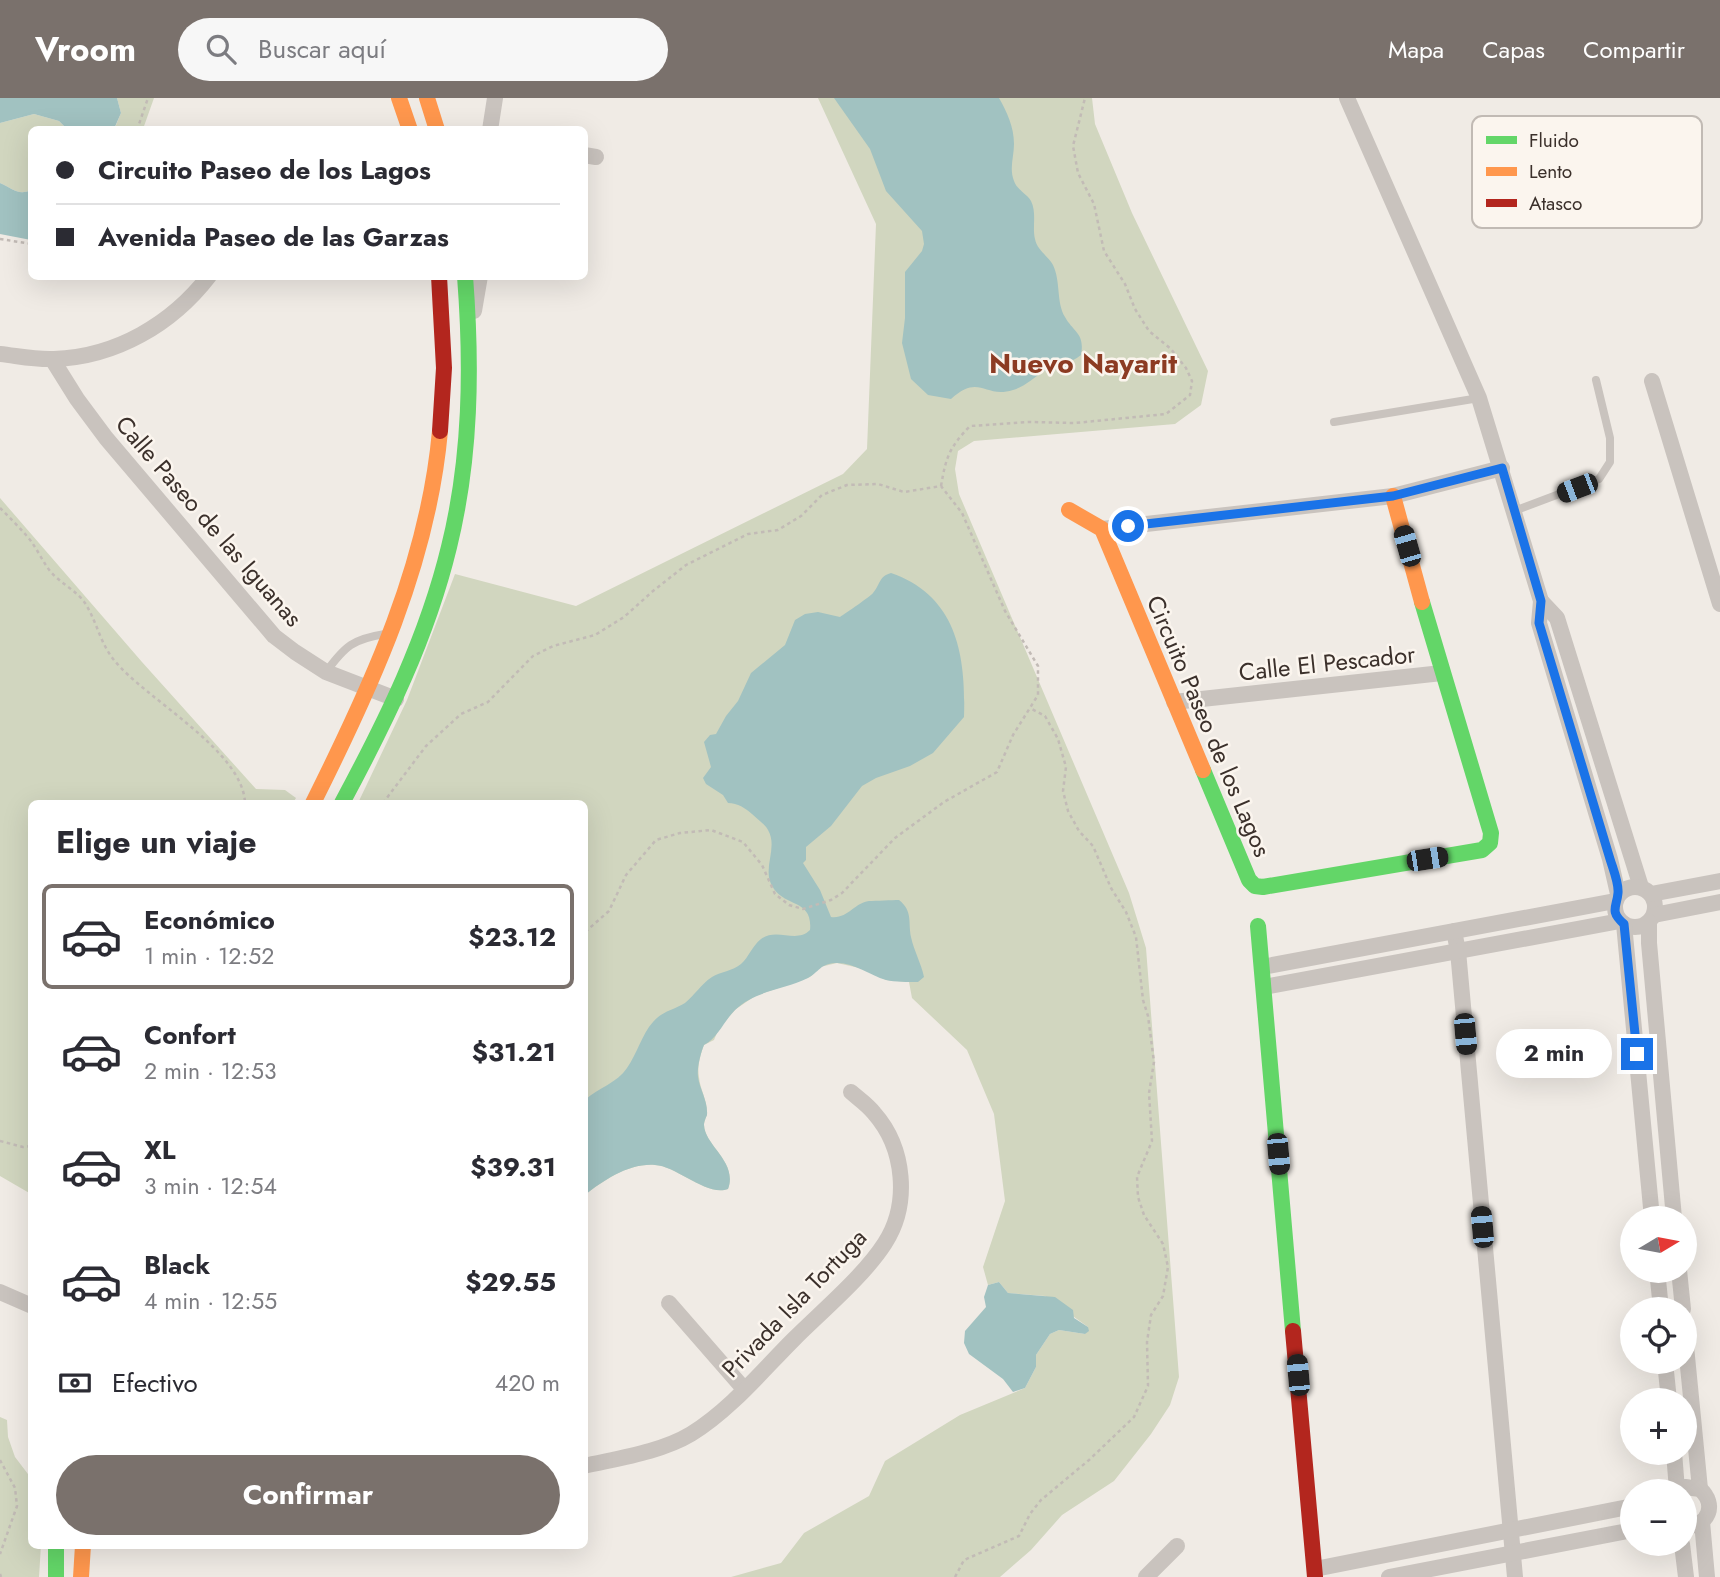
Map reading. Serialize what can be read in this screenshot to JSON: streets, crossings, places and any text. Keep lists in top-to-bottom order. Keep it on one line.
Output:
{"streets":{"street":["Calle Paseo de las Iguanas","Calle El Pescador","Circuito Paseo de los Lagos","Privada Isla Tortuga"]},"crossings":[["Calle El Pescador","Circuito Paseo de los Lagos"]],"districts":["Nuevo Nayarit"],"legend":["Fluido","Lento","Atasco"],"north":"right","page":{"header":"Vroom","search":"Buscar aquí","nav":["Mapa","Capas","Compartir"],"banner":["Circuito Paseo de los Lagos","Avenida Paseo de las Garzas"],"heading":"Elige un viaje","list":[{"name":"Económico","note":"1 min · 12:52","value":"$23.12"},{"name":"Confort","note":"2 min · 12:53","value":"$31.21"},{"name":"XL","note":"3 min · 12:54","value":"$39.31"},{"name":"Black","note":"4 min · 12:55","value":"$29.55"}],"bubble":"2 min","map_buttons":["+","−"],"pay":["Efectivo","420 m"],"buttons":"Confirmar"}}
